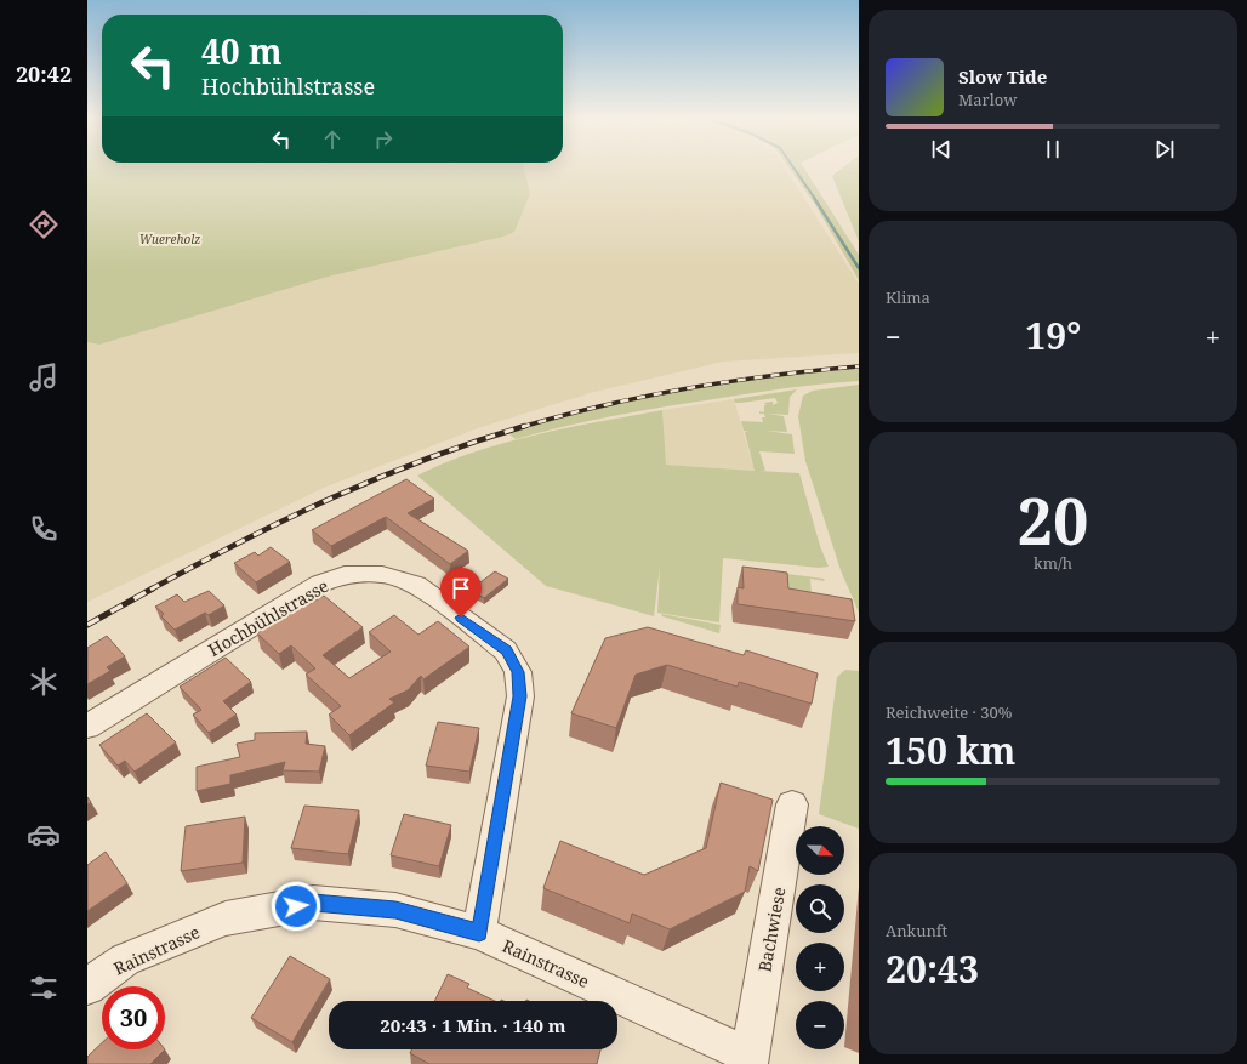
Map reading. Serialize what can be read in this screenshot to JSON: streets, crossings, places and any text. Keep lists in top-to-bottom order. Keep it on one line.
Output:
{"streets":{"street":["Hochbühlstrasse","Bachwiese","Rainstrasse"]},"crossings":[["Hochbühlstrasse","Rainstrasse"],["Bachwiese","Rainstrasse"]],"parks":["Wuereholz"],"north":"right","page":{"tabs":"20:42","turn":["40 m","Hochbühlstrasse"],"song":["Slow Tide","Marlow"],"tile":["Klima",["20","km/h"],["Reichweite · 30%","150 km"],["Ankunft","20:43"]],"heat":["−","19°","+"],"map_buttons":["+","−"],"limit":"30","trip":"20:43 · 1 Min. · 140 m"}}
